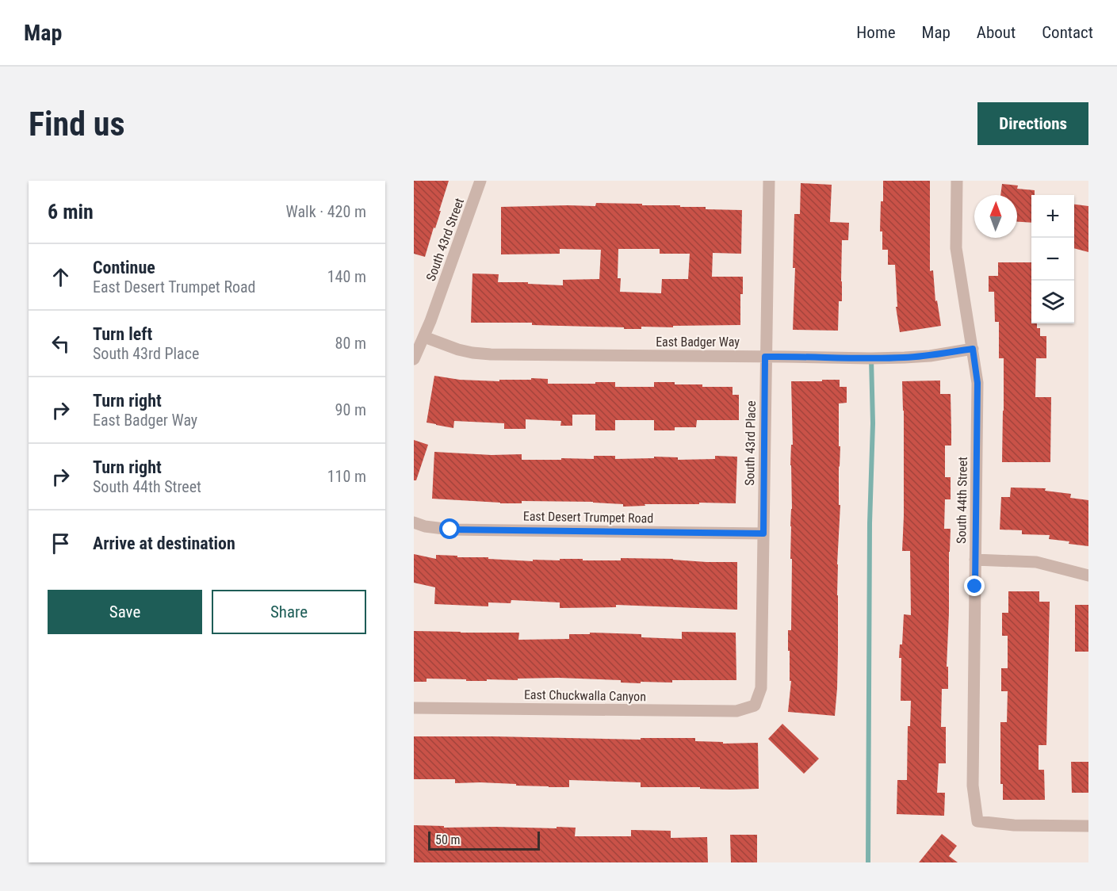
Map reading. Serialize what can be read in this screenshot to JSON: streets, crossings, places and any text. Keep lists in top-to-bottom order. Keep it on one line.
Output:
{"streets":{"street":["South 43rd Street","East Badger Way","South 43rd Place","South 44th Street","East Desert Trumpet Road","East Chuckwalla Canyon"]},"crossings":[["South 43rd Street","East Badger Way"],["East Badger Way","South 43rd Place"],["East Badger Way","South 44th Street"],["South 43rd Place","East Desert Trumpet Road"],["South 43rd Place","East Chuckwalla Canyon"]],"scale_bar":"50 m","north":"top","page":{"header":"Map","nav":["Home","Map","About","Contact"],"buttons":["Directions",["Save","Share"]],"title":"Find us","heading":["6 min","Walk · 420 m"],"map_buttons":["+","−"],"list":[["Continue","East Desert Trumpet Road","140 m"],["Turn left","South 43rd Place","80 m"],["Turn right","East Badger Way","90 m"],["Turn right","South 44th Street","110 m"],"Arrive at destination"],"scale":"50 m"}}
